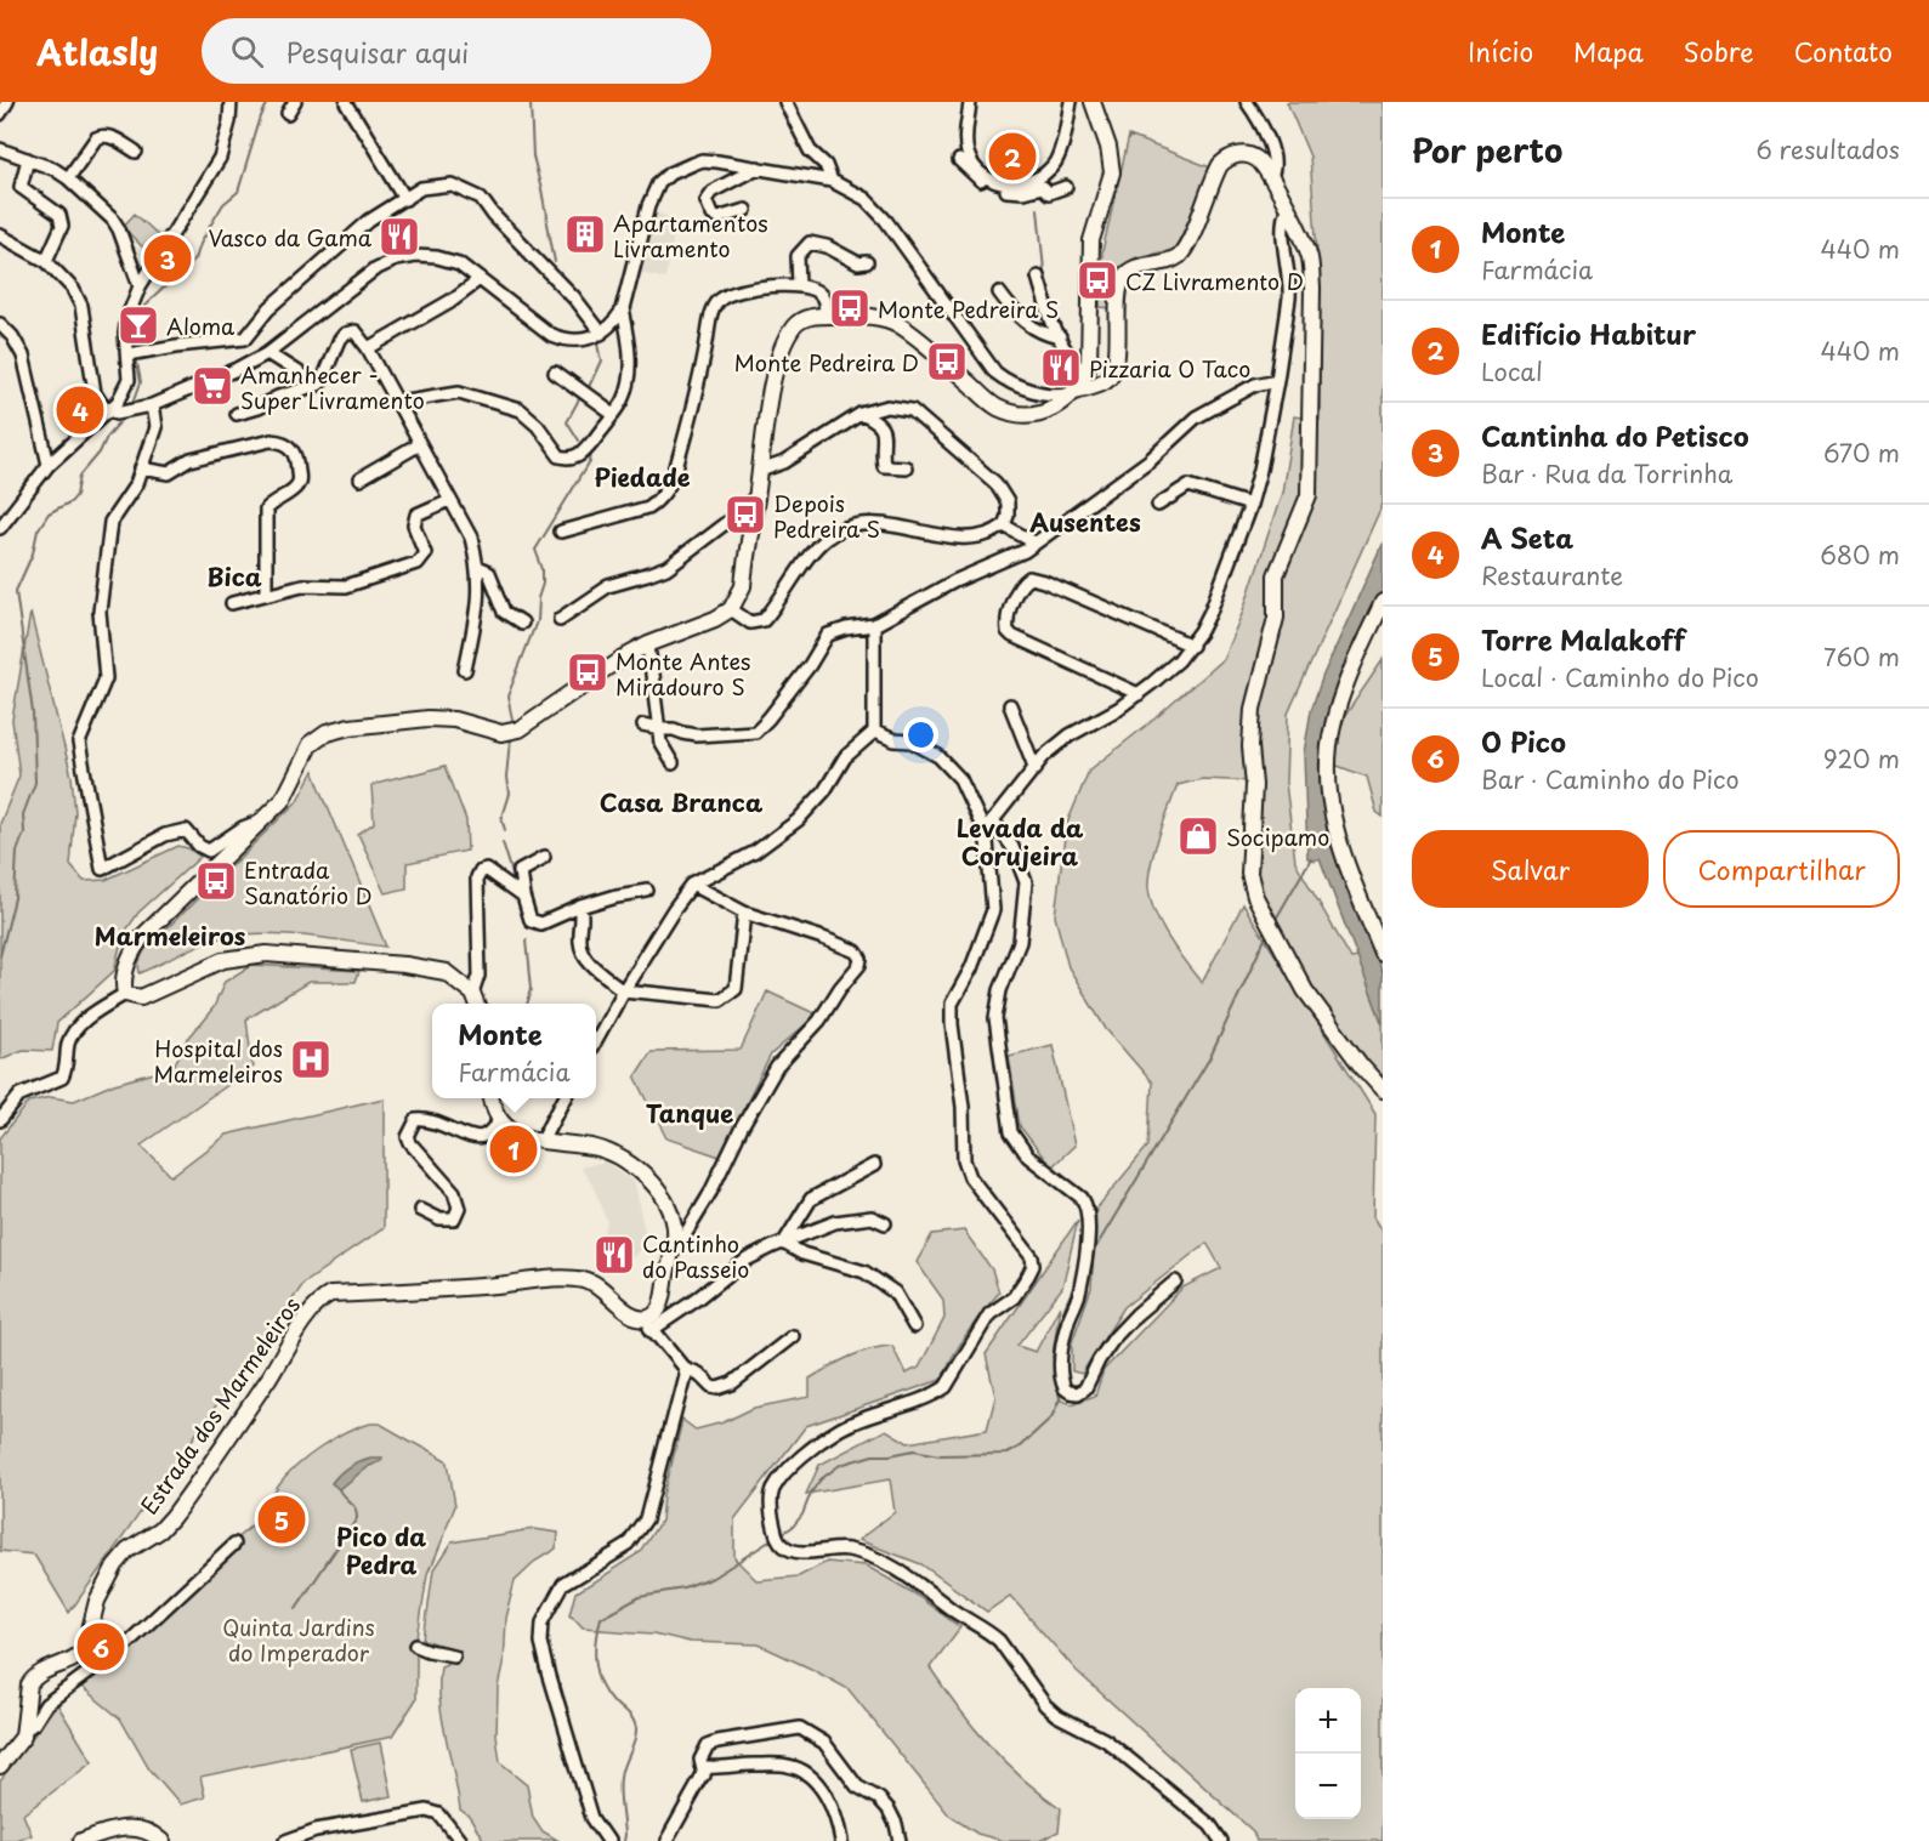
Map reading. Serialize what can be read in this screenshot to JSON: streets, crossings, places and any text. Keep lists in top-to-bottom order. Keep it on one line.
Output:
{"streets":{"main road":["Estrada dos Marmeleiros"]},"districts":["Piedade","Ausentes","Bica","Casa Branca","Levada da Corujeira","Marmeleiros","Tanque","Pico da Pedra"],"parks":["Quinta Jardins do Imperador"],"places":{"building":["Apartamentos Livramento"],"restaurant":["Vasco da Gama","Pizzaria O Taco","Cantinho do Passeio"],"bus stop":["CZ Livramento D","Monte Pedreira S","Monte Pedreira D","Depois Pedreira S","Monte Antes Miradouro S","Entrada Sanatório D"],"bar":["Aloma"],"supermarket":["Amanhecer - Super Livramento"],"shop":["Socipamo"],"hospital":["Hospital dos Marmeleiros"]},"page":{"header":"Atlasly","search":"Pesquisar aqui","nav":["Início","Mapa","Sobre","Contato"],"heading":["Por perto","6 resultados"],"pins":["2","3","4","1","5","6"],"list":[{"mark":"1","name":"Monte","note":"Farmácia","value":"440 m"},{"mark":"2","name":"Edifício Habitur","note":"Local","value":"440 m"},{"mark":"3","name":"Cantinha do Petisco","note":"Bar · Rua da Torrinha","value":"670 m"},{"mark":"4","name":"A Seta","note":"Restaurante","value":"680 m"},{"mark":"5","name":"Torre Malakoff","note":"Local · Caminho do Pico","value":"760 m"},{"mark":"6","name":"O Pico","note":"Bar · Caminho do Pico","value":"920 m"}],"buttons":["Salvar","Compartilhar"],"popup":["Monte","Farmácia"],"map_buttons":["+","−"]}}
